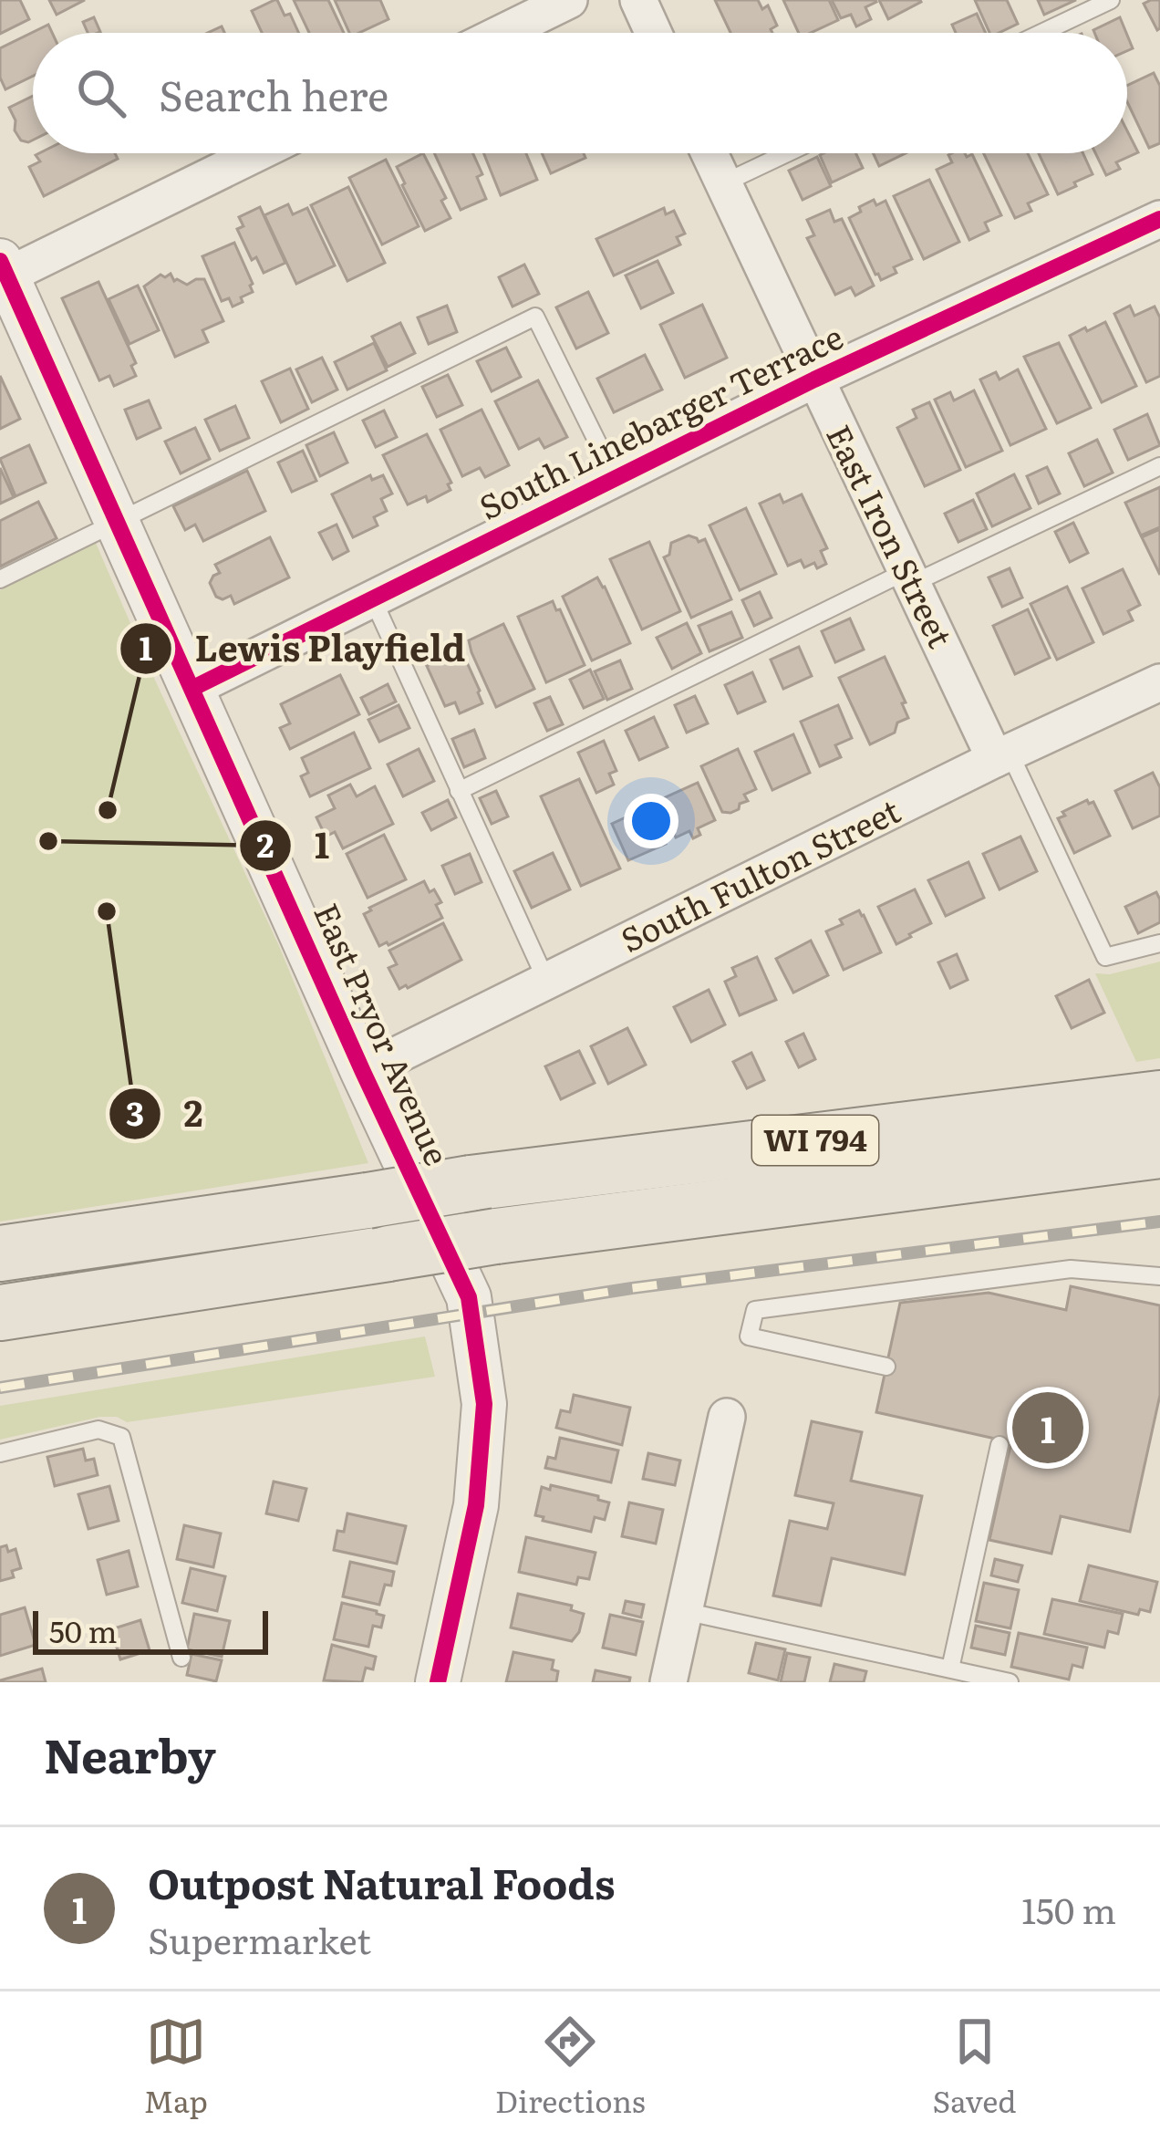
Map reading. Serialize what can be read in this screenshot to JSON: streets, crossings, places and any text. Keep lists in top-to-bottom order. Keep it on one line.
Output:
{"streets":{"main road":["WI 794"],"street":["South Linebarger Terrace","East Iron Street","South Fulton Street","East Pryor Avenue"]},"crossings":[["South Linebarger Terrace","East Iron Street"],["South Linebarger Terrace","East Pryor Avenue"],["East Iron Street","South Fulton Street"],["South Fulton Street","East Pryor Avenue"]],"places":["Lewis Playfield","1","2"],"scale_bar":"50 m","page":{"search":"Search here","pins":"1","scale":"50 m","heading":"Nearby","list":[{"mark":"1","name":"Outpost Natural Foods","note":"Supermarket","value":"150 m"}],"nav":["Map","Directions","Saved"]}}
